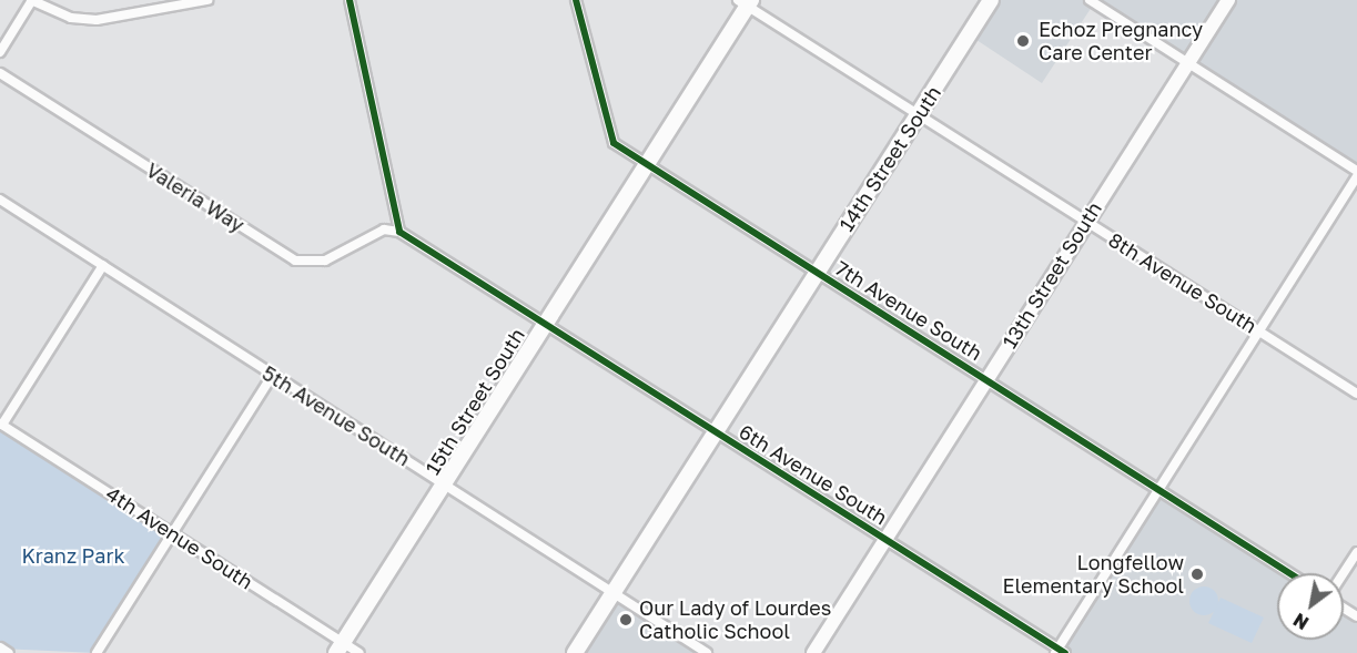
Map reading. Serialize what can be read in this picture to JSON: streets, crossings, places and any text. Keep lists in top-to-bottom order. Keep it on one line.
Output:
{"streets":{"main road":["14th Street South","15th Street South"],"street":["Valeria Way","13th Street South","8th Avenue South","7th Avenue South","5th Avenue South","6th Avenue South","4th Avenue South"]},"crossings":[["14th Street South","8th Avenue South"],["14th Street South","7th Avenue South"],["14th Street South","5th Avenue South"],["14th Street South","6th Avenue South"],["Valeria Way","6th Avenue South"],["13th Street South","8th Avenue South"],["13th Street South","7th Avenue South"],["13th Street South","6th Avenue South"],["8th Avenue South","15th Street South"],["7th Avenue South","15th Street South"],["15th Street South","5th Avenue South"],["15th Street South","6th Avenue South"],["15th Street South","4th Avenue South"]],"parks":["Kranz Park"],"places":["Echoz Pregnancy Care Center","Longfellow Elementary School","Our Lady of Lourdes Catholic School"],"north":"bottom left"}
